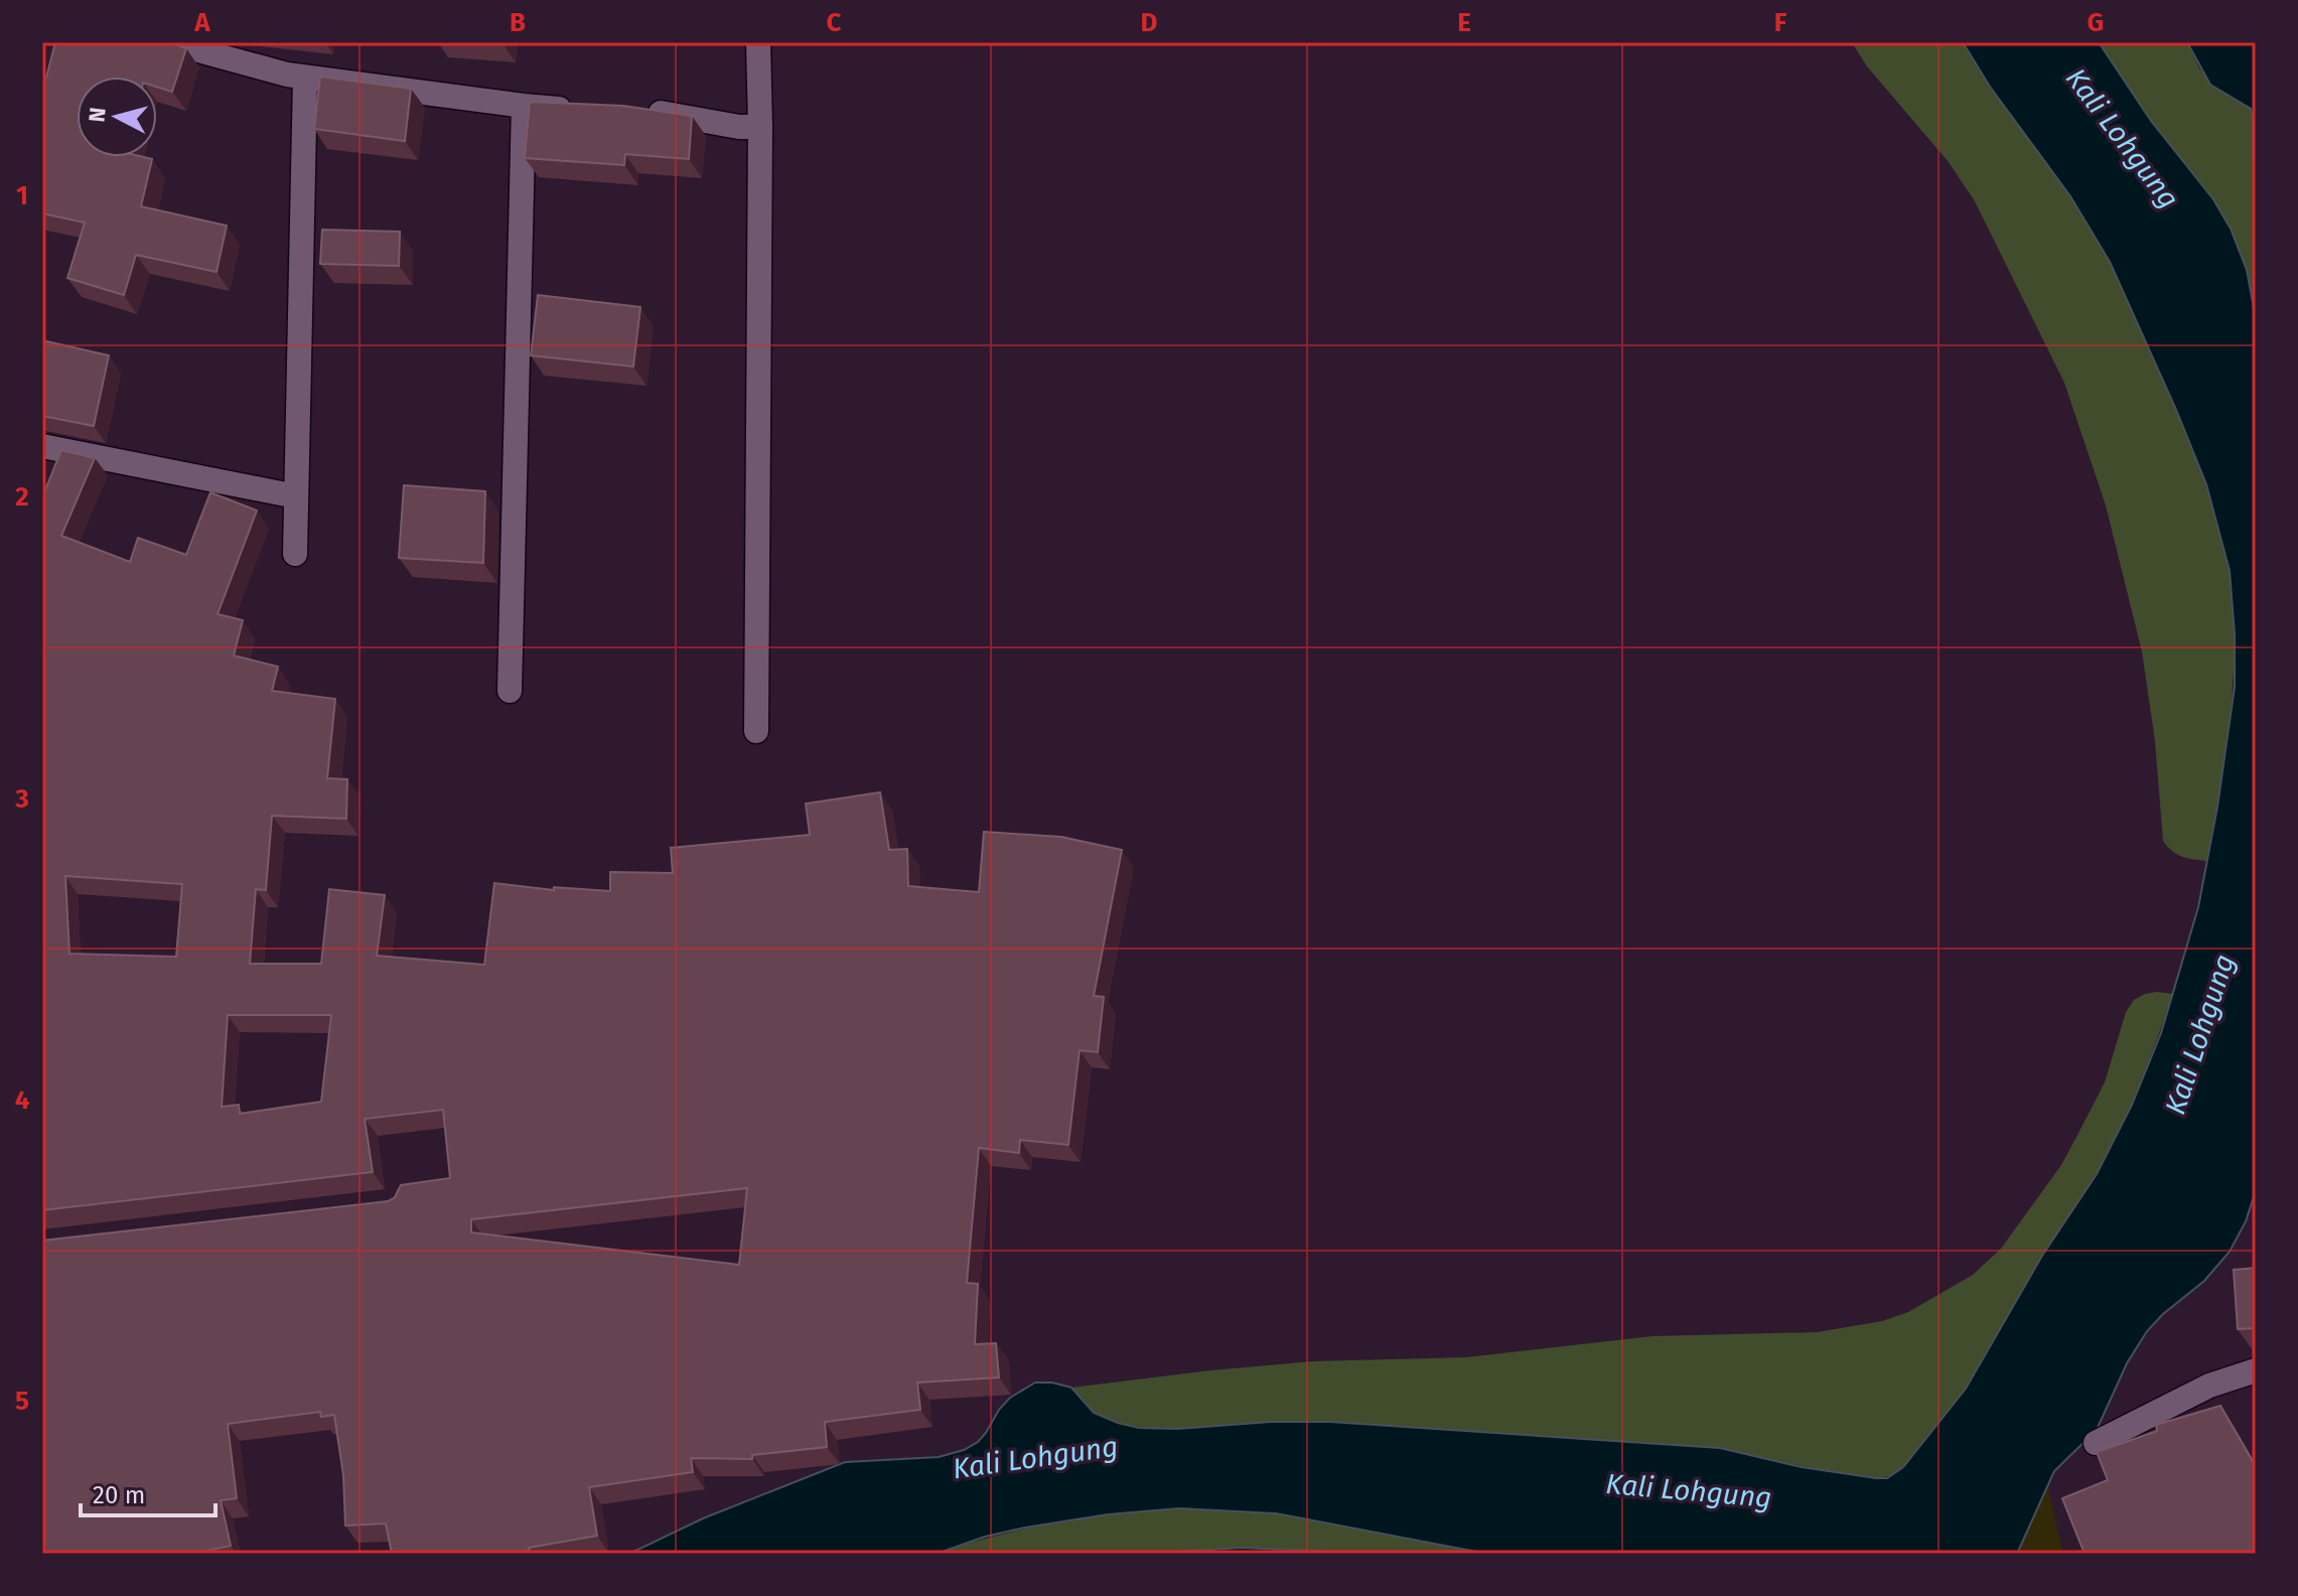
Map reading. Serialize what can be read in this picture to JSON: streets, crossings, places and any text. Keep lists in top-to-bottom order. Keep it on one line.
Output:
{"water":["Kali Lohgung"],"scale_bar":"20 m","north":"left","grid":{"columns":["A","B","C","D","E","F","G"],"rows":["1","2","3","4","5"]}}
